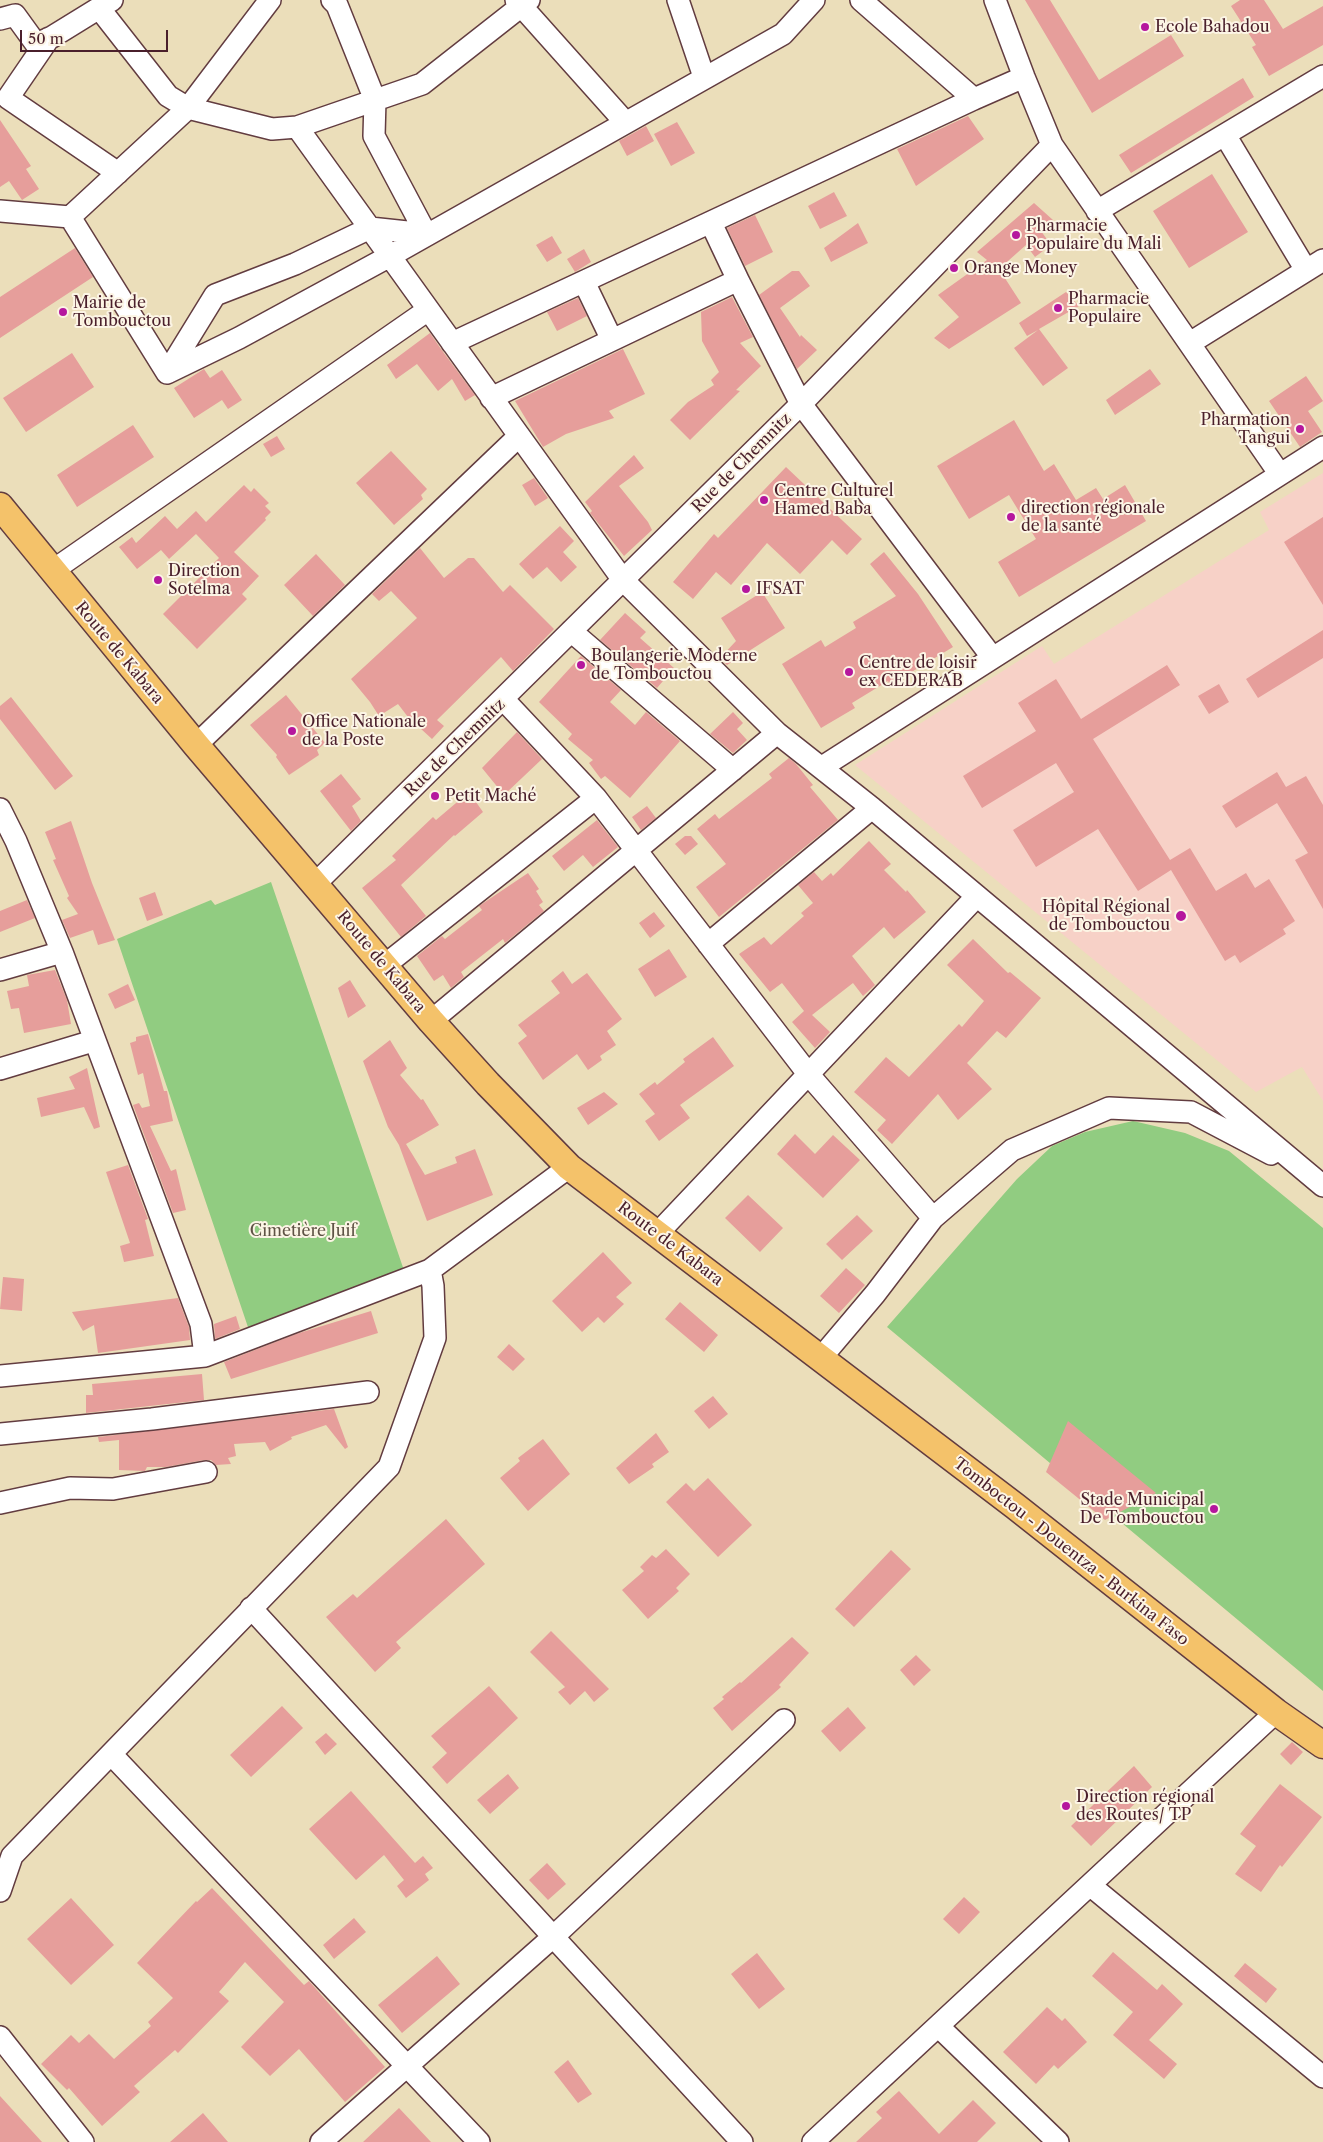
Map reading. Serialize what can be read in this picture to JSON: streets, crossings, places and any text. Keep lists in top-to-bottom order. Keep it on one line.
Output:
{"streets":{"main road":["Route de Kabara","Tomboctou - Douentza - Burkina Faso"],"street":["Rue de Chemnitz"]},"crossings":[["Rue de Chemnitz","Route de Kabara"],["Route de Kabara","Tomboctou - Douentza - Burkina Faso"]],"parks":["Cimetière Juif"],"places":["Ecole Bahadou","Pharmacie Populaire du Mali","Orange Money","Pharmacie Populaire","Mairie de Tombouctou","Pharmation Tangui","Centre Culturel Hamed Baba","direction régionale de la santé","Direction Sotelma","IFSAT","Boulangerie Moderne de Tombouctou","Centre de loisir ex CEDERAB","Office Nationale de la Poste","Petit Maché","Hôpital Régional de Tombouctou","Stade Municipal De Tombouctou","Direction régional des Routes/ TP"],"scale_bar":"50 m"}
